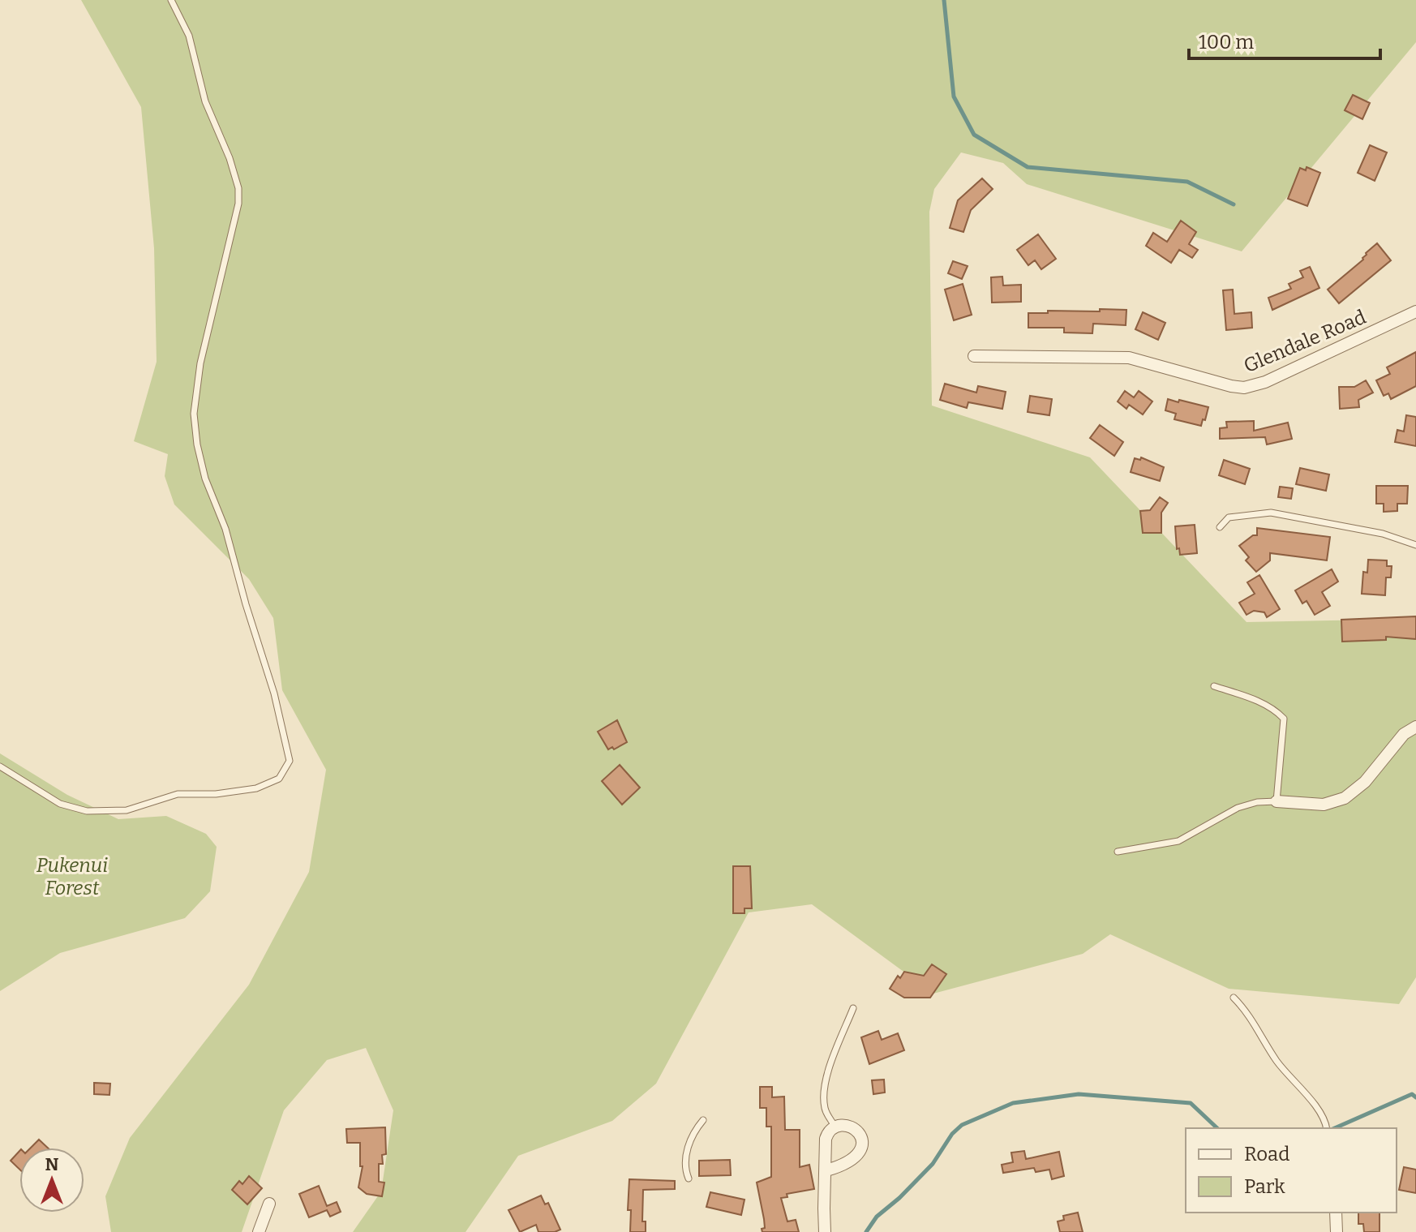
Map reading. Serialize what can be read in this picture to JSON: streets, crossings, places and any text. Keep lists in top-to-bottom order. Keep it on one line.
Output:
{"streets":{"street":["Glendale Road"]},"parks":["Pukenui Forest"],"legend":["Road","Park"],"scale_bar":"100 m","north":"top"}
